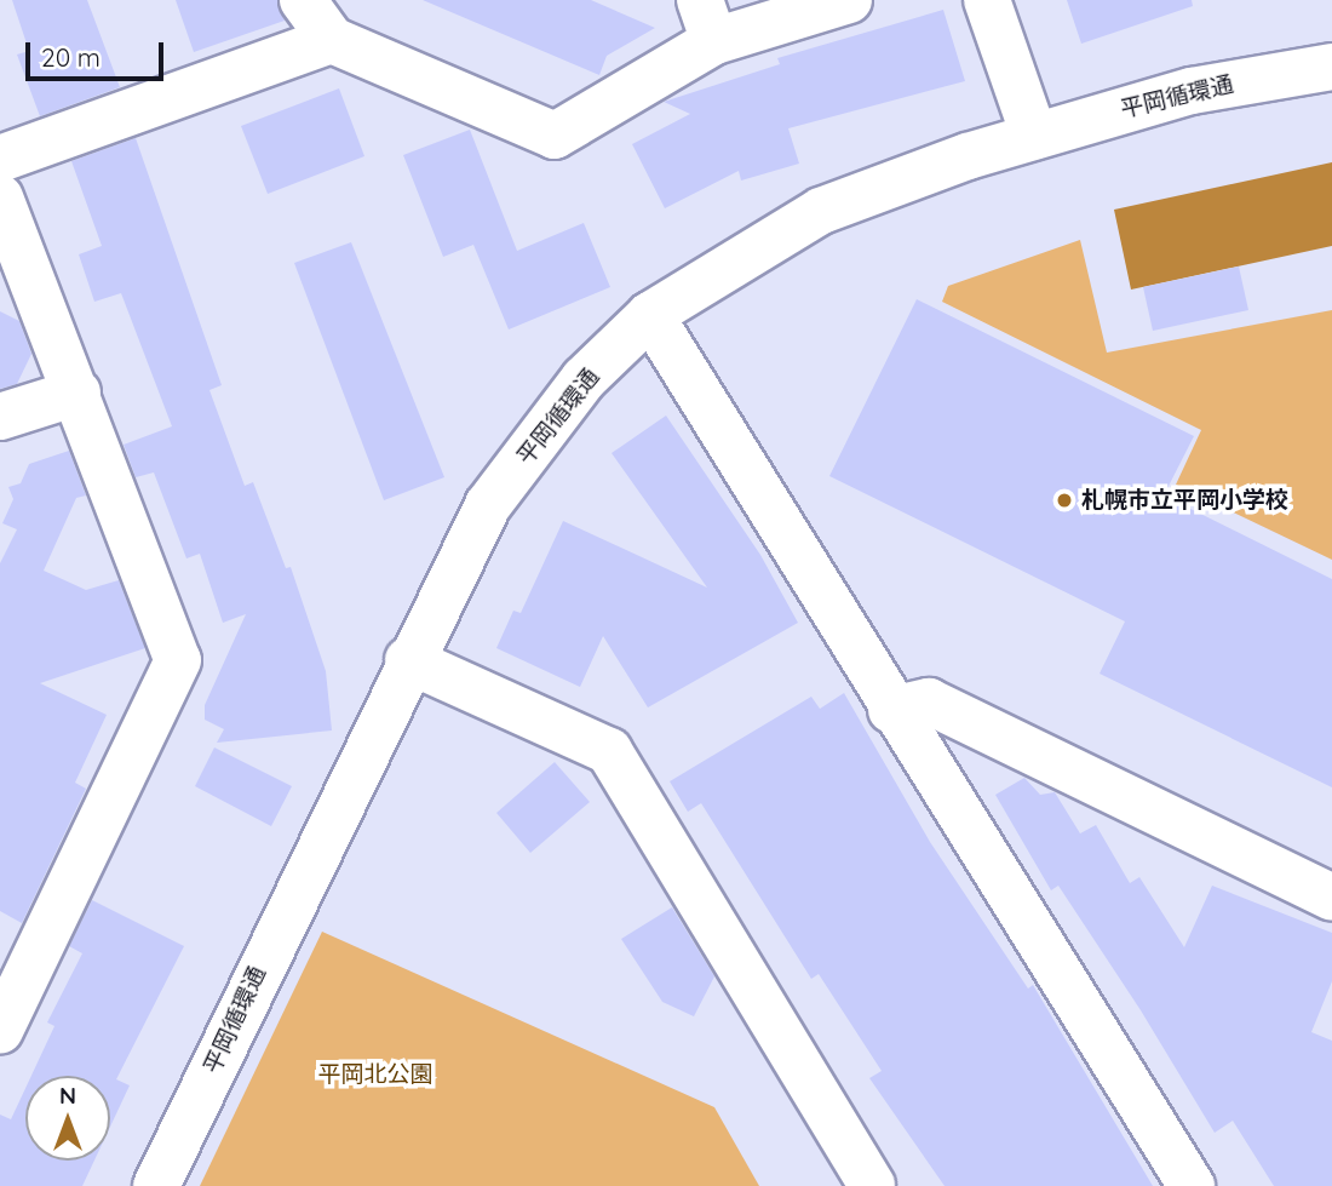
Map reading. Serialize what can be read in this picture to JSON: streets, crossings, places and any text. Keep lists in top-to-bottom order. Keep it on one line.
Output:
{"streets":{"street":["平岡循環通"]},"parks":["平岡北公園"],"places":["札幌市立平岡小学校"],"scale_bar":"20 m","north":"top"}
